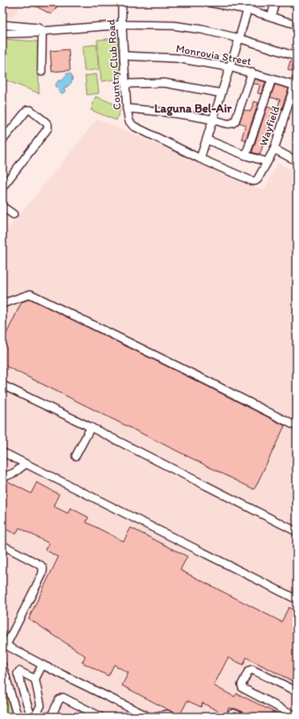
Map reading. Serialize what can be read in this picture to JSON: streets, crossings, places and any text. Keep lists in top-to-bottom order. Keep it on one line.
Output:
{"streets":{"street":["Monrovia Street","Country Club Road","Wayfield"]},"crossings":[["Monrovia Street","Country Club Road"],["Monrovia Street","Wayfield"],["Country Club Road","Wayfield"]],"districts":["Laguna Bel-Air"]}
